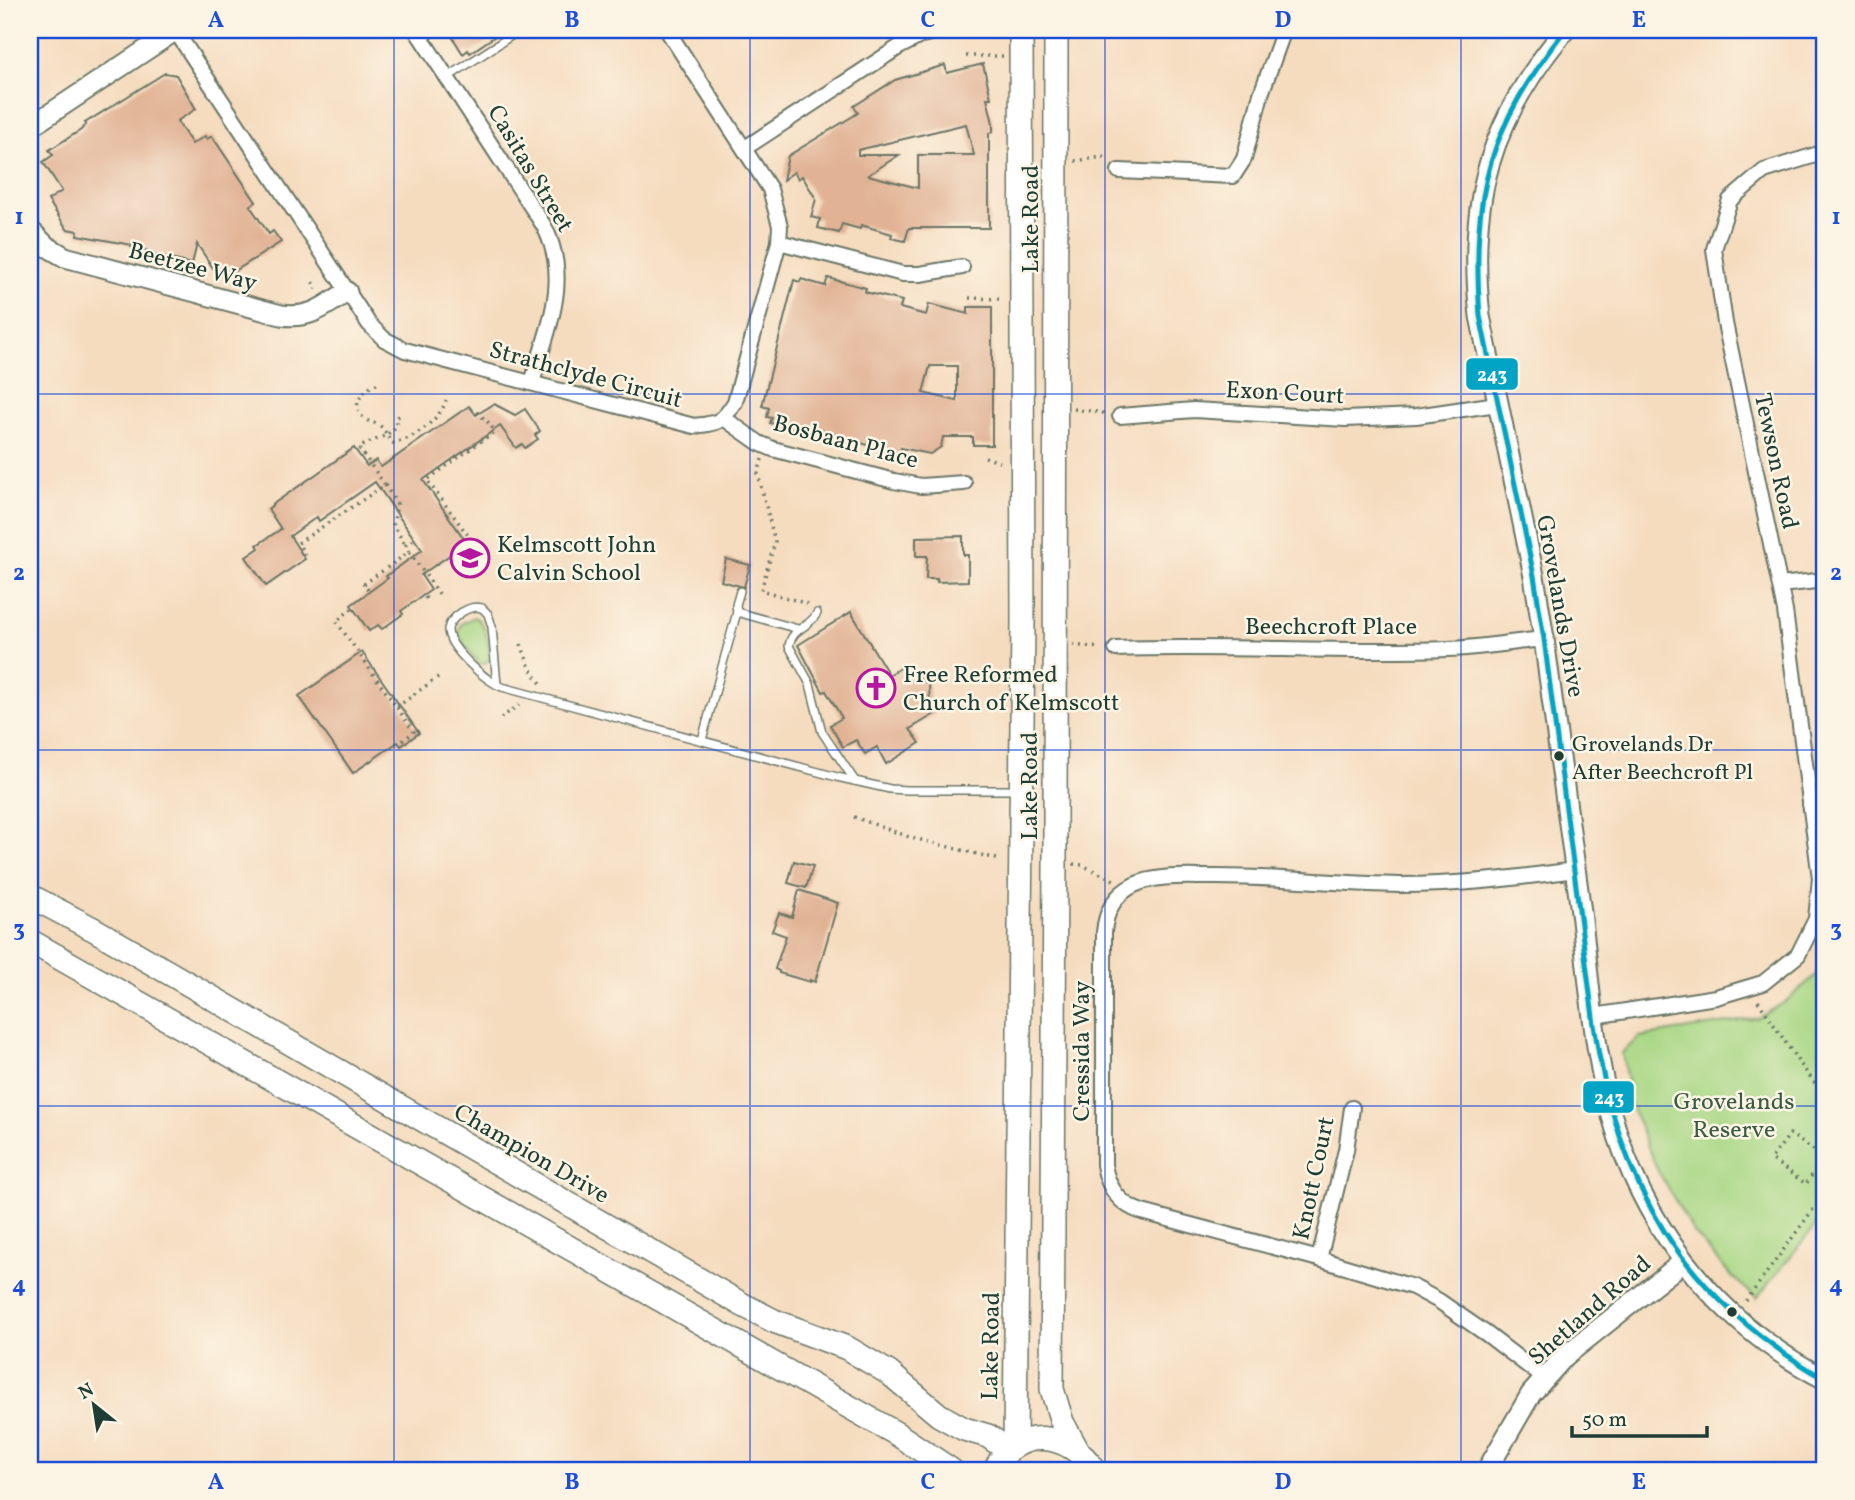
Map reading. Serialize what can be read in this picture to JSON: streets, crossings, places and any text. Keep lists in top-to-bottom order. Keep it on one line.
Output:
{"streets":{"main road":["Lake Road","Champion Drive"],"street":["Casitas Street","Beetzee Way","Strathclyde Circuit","Exon Court","Bosbaan Place","Tewson Road","Grovelands Drive","Beechcroft Place","Cressida Way","Knott Court","Shetland Road"]},"crossings":[["Casitas Street","Strathclyde Circuit"],["Lake Road","Champion Drive"],["Beetzee Way","Strathclyde Circuit"],["Strathclyde Circuit","Bosbaan Place"],["Exon Court","Grovelands Drive"],["Tewson Road","Grovelands Drive"],["Grovelands Drive","Beechcroft Place"],["Grovelands Drive","Cressida Way"],["Grovelands Drive","Shetland Road"],["Cressida Way","Knott Court"],["Cressida Way","Shetland Road"]],"parks":["Grovelands Reserve"],"places":{"school or university":["Kelmscott John Calvin School"],"church":["Free Reformed Church of Kelmscott"],"other":["Grovelands Dr After Beechcroft Pl"]},"lines":["transit line 243"],"scale_bar":"50 m","north":"top left","grid":{"columns":["A","B","C","D","E"],"rows":["1","2","3","4"]}}
